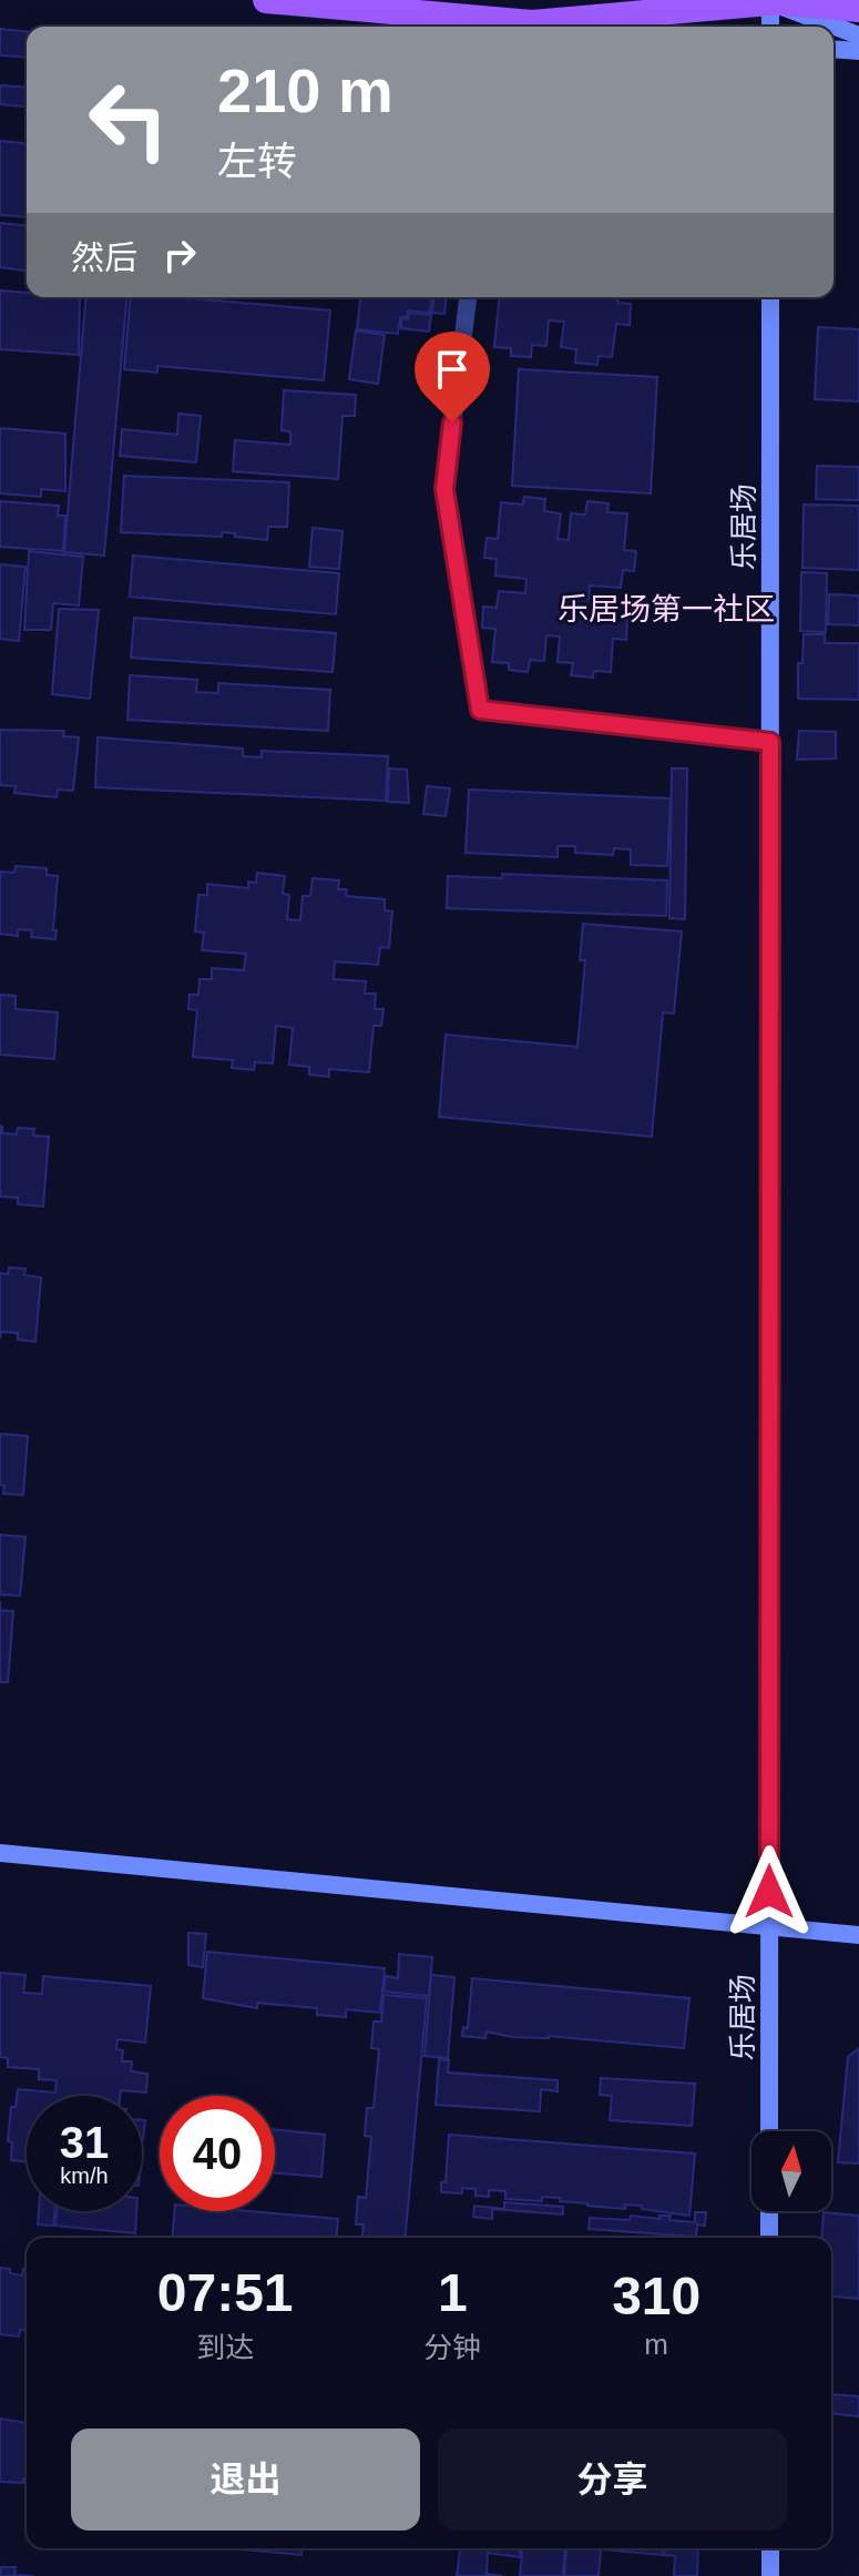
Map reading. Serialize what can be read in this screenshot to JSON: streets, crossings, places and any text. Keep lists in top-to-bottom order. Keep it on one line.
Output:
{"streets":{"street":["乐居场"]},"districts":["乐居场第一社区"],"north":"top","page":{"turn":["210 m","左转"],"then":"然后","speed":"31 km/h","limit":"40","eta":["07:51","到达","1","分钟","310","m"],"buttons":["退出","分享"]}}
